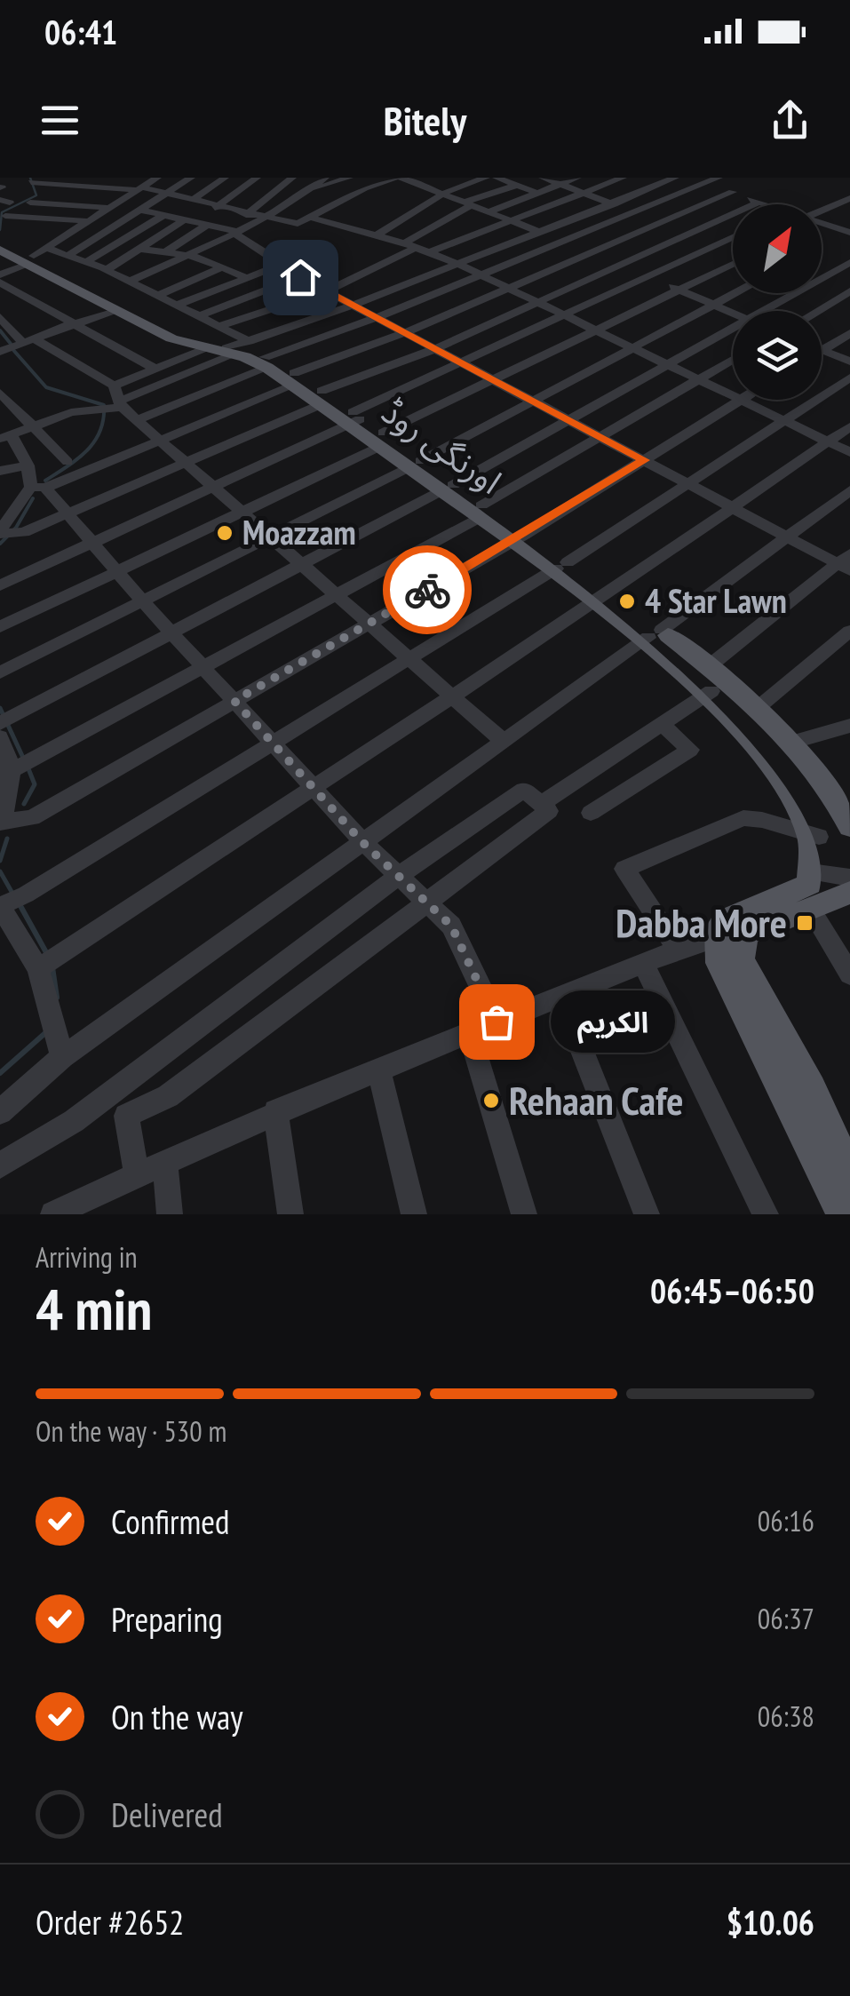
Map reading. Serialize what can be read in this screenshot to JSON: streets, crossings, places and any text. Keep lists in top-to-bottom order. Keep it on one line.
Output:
{"streets":{"main road":["اورنگی روڈ"]},"places":{"other":["Moazzam","4 Star Lawn","الکریم","Rehaan Cafe"],"transit":["Dabba More"]},"north":"top right","page":{"status":"06:41","header":"Bitely","bubble":"الکریم","heading":["4 min","Arriving in","06:45–06:50"],"panel":["Order #2652","$10.06"],"bar":"On the way · 530 m","list":[["Confirmed","06:16"],["Preparing","06:37"],["On the way","06:38"],"Delivered"]}}
